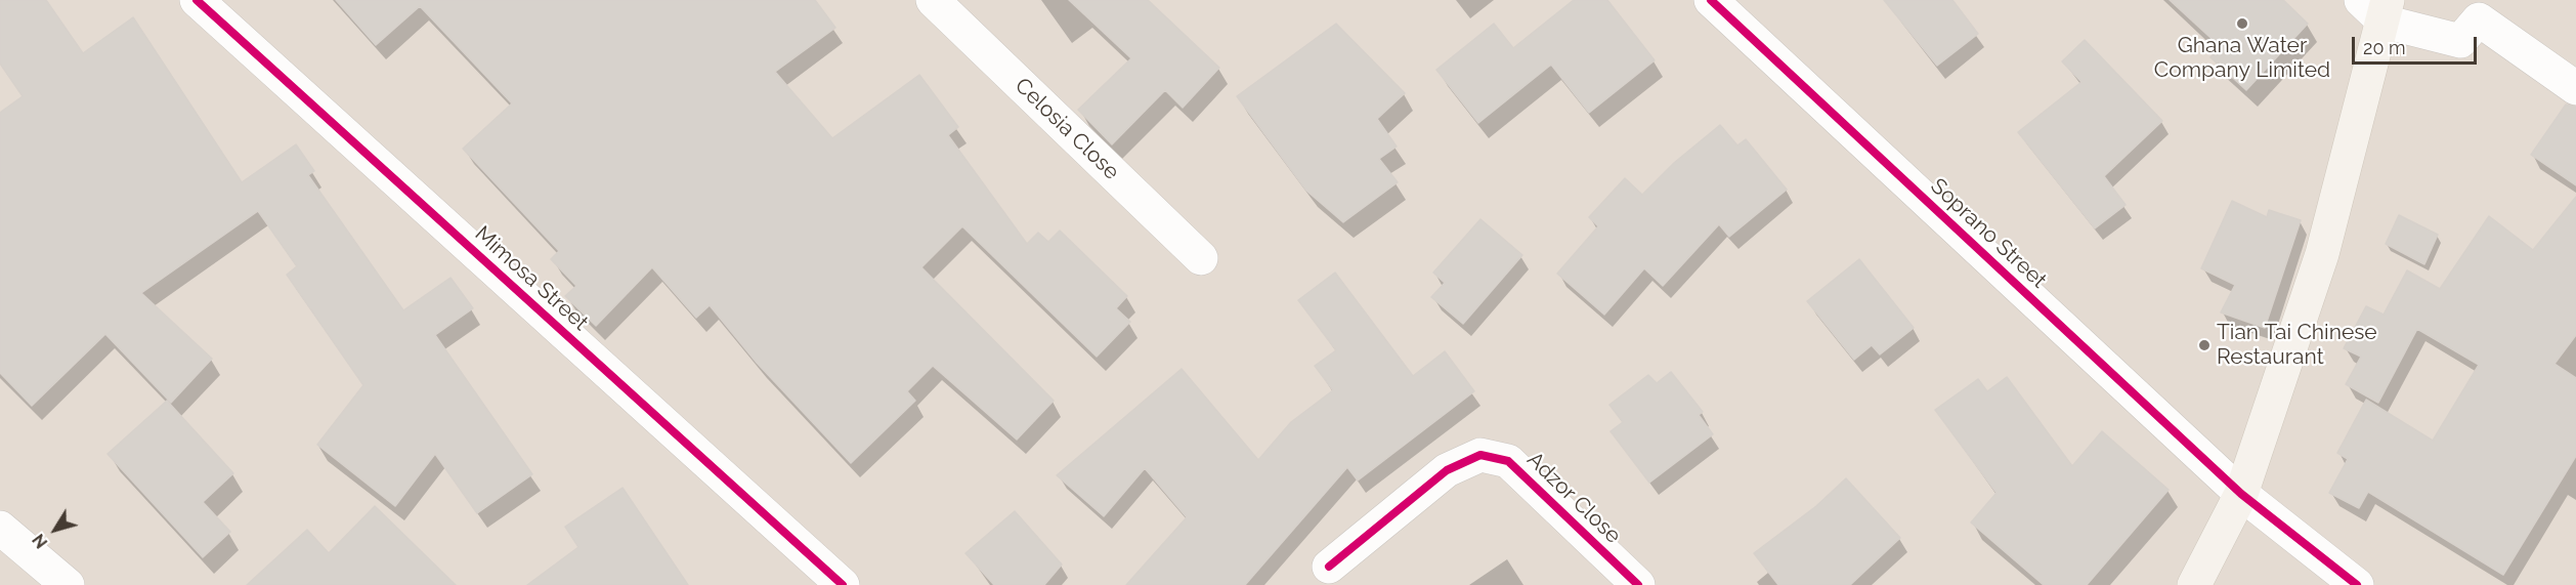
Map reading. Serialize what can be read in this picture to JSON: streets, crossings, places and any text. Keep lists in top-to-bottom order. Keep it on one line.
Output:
{"streets":{"street":["Celosia Close","Soprano Street","Mimosa Street","Adzor Close"]},"places":["Ghana Water Company Limited","Tian Tai Chinese Restaurant"],"scale_bar":"20 m","north":"bottom left"}
